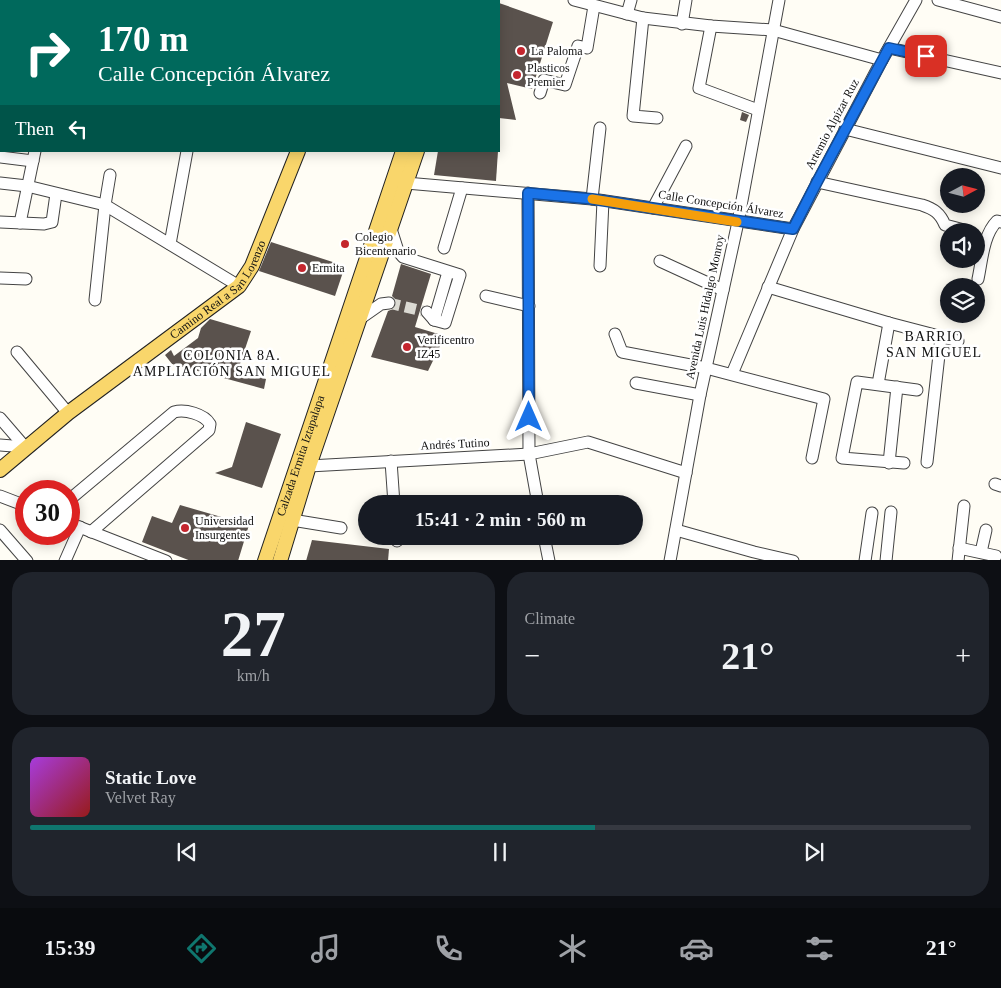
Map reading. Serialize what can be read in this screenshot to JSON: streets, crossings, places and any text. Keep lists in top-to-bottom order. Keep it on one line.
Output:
{"streets":{"main road":["Camino Real a San Lorenzo","Calzada Ermita Iztapalapa"],"street":["Artemio Alpizar Ruz","Calle Concepción Álvarez","Avenida Luis Hidalgo Monroy","Andrés Tutino"]},"crossings":[["Artemio Alpizar Ruz","Calle Concepción Álvarez"],["Calle Concepción Álvarez","Avenida Luis Hidalgo Monroy"],["Calle Concepción Álvarez","Calzada Ermita Iztapalapa"],["Avenida Luis Hidalgo Monroy","Andrés Tutino"],["Andrés Tutino","Calzada Ermita Iztapalapa"]],"districts":["BARRIO SAN MIGUEL","COLONIA 8A. AMPLIACIÓN SAN MIGUEL"],"places":["La Paloma","Plasticos Premier","Colegio Bicentenario","Ermita","Verificentro IZ45","Universidad Insurgentes"],"north":"right","page":{"turn":["170 m","Calle Concepción Álvarez"],"then":"Then","limit":"30","trip":"15:41 · 2 min · 560 m","tile":[["27","km/h"],"Climate"],"heat":["−","21°","+"],"song":["Static Love","Velvet Ray"],"tabs":["15:39","21°"]}}
